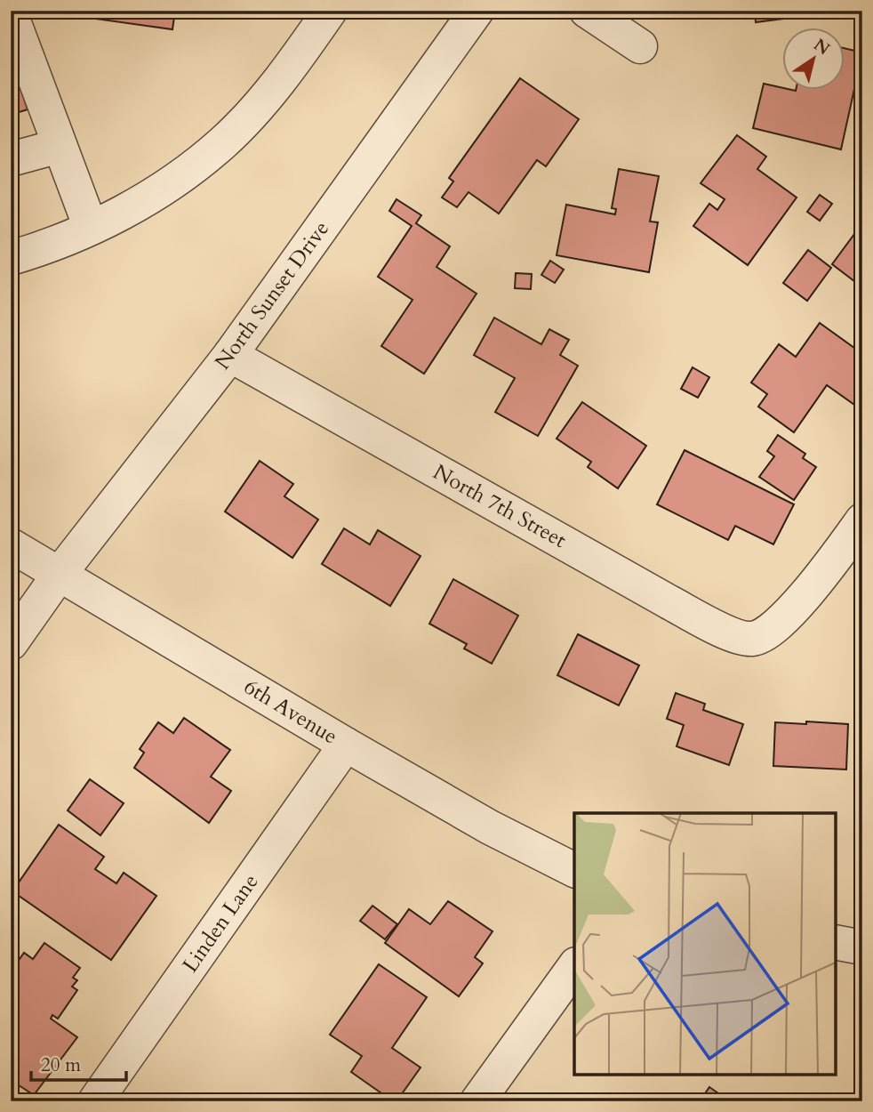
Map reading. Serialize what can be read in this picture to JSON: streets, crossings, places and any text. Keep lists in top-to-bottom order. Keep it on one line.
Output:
{"streets":{"street":["North Sunset Drive","North 7th Street","6th Avenue","Linden Lane"]},"crossings":[["North Sunset Drive","North 7th Street"],["North Sunset Drive","6th Avenue"],["6th Avenue","Linden Lane"]],"scale_bar":"20 m","north":"top right"}
